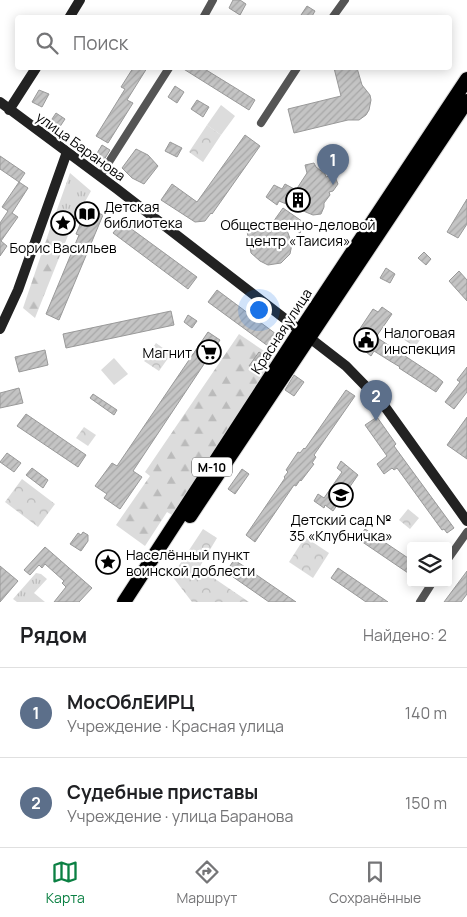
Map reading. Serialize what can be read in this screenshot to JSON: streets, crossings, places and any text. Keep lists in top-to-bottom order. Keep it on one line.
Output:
{"streets":{"highway":["Красная улица","М-10"],"street":["улица Баранова"]},"crossings":[["улица Баранова","Красная улица"]],"places":{"building":["Общественно-деловой центр «Таисия»"],"library":["Детская библиотека"],"place":["Борис Васильев","Населённый пункт воинской доблести"],"public building":["Налоговая инспекция"],"supermarket":["Магнит"],"school or university":["Детский сад № 35 «Клубничка»"]},"page":{"search":"Поиск","pins":["1","2"],"heading":["Рядом","Найдено: 2"],"list":[{"mark":"1","name":"МосОблЕИРЦ","note":"Учреждение · Красная улица","value":"140 m"},{"mark":"2","name":"Судебные приставы","note":"Учреждение · улица Баранова","value":"150 m"}],"nav":["Карта","Маршрут","Сохранённые"]}}
